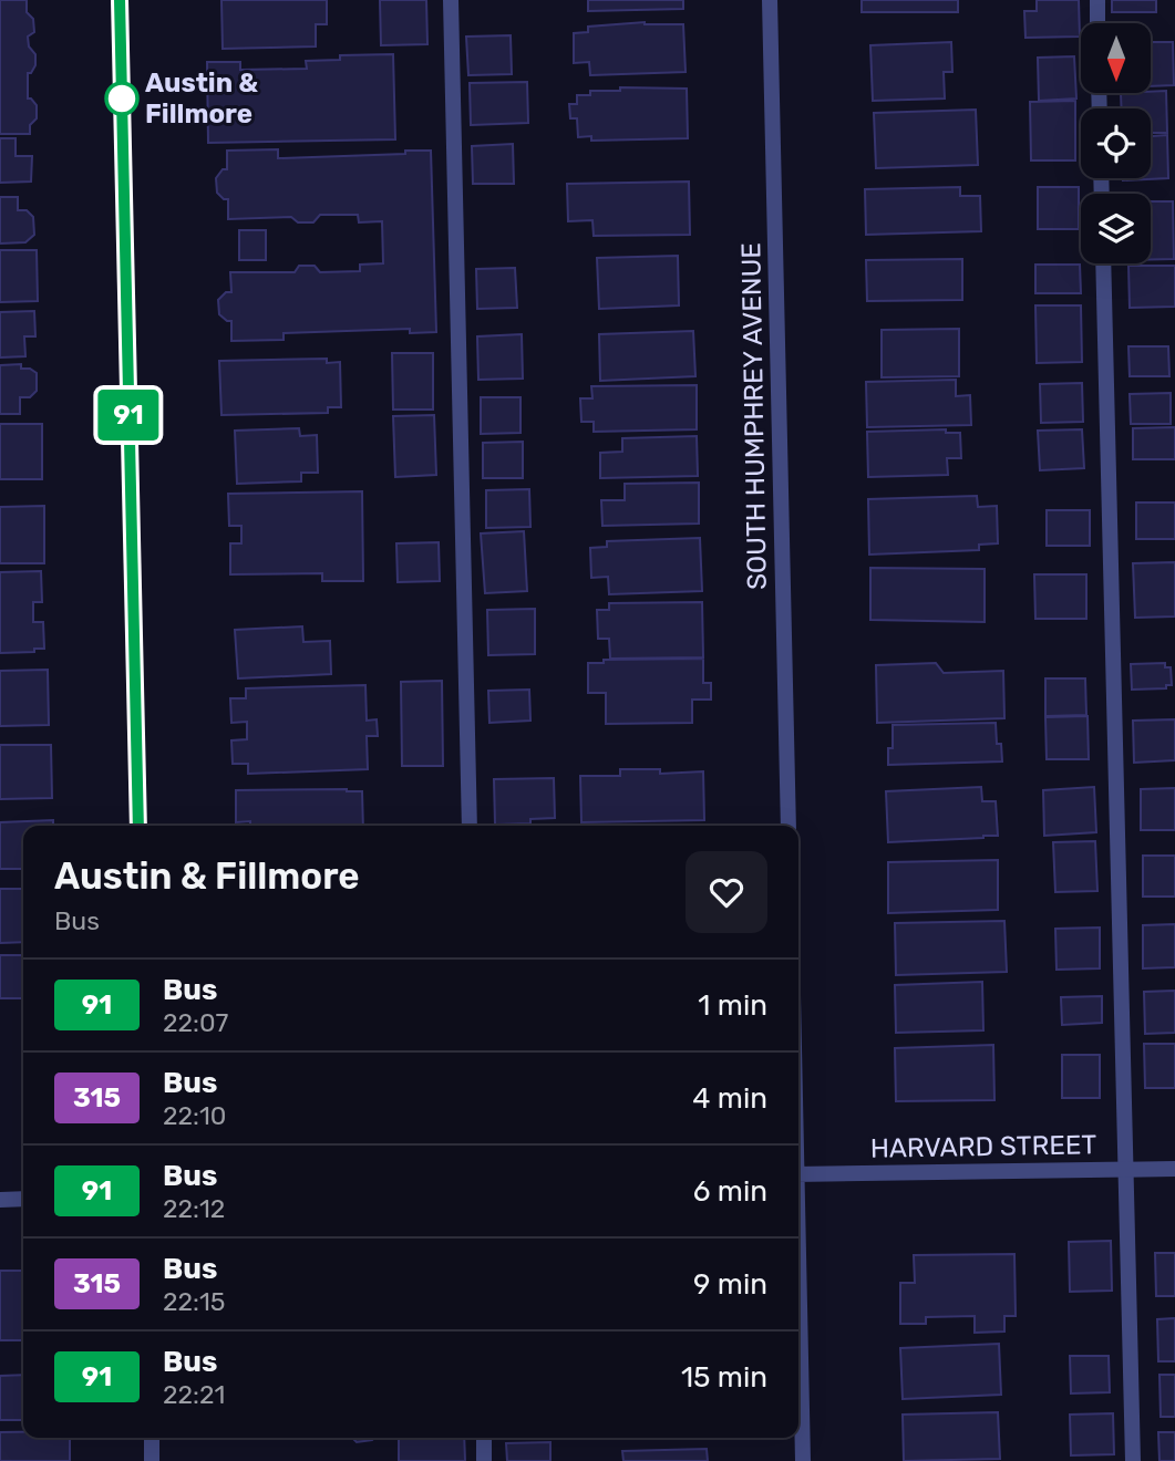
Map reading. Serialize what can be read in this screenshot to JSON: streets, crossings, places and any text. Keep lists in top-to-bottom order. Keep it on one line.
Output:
{"streets":{"street":["SOUTH HUMPHREY AVENUE","HARVARD STREET"]},"places":["Austin & Fillmore"],"lines":["bus line 91"],"north":"bottom","page":{"on_map":"91","heading":["Austin & Fillmore","Bus"],"list":[{"mark":"91","name":"Bus","note":"22:07","value":"1 min"},{"mark":"315","name":"Bus","note":"22:10","value":"4 min"},{"mark":"91","name":"Bus","note":"22:12","value":"6 min"},{"mark":"315","name":"Bus","note":"22:15","value":"9 min"},{"mark":"91","name":"Bus","note":"22:21","value":"15 min"}]}}
